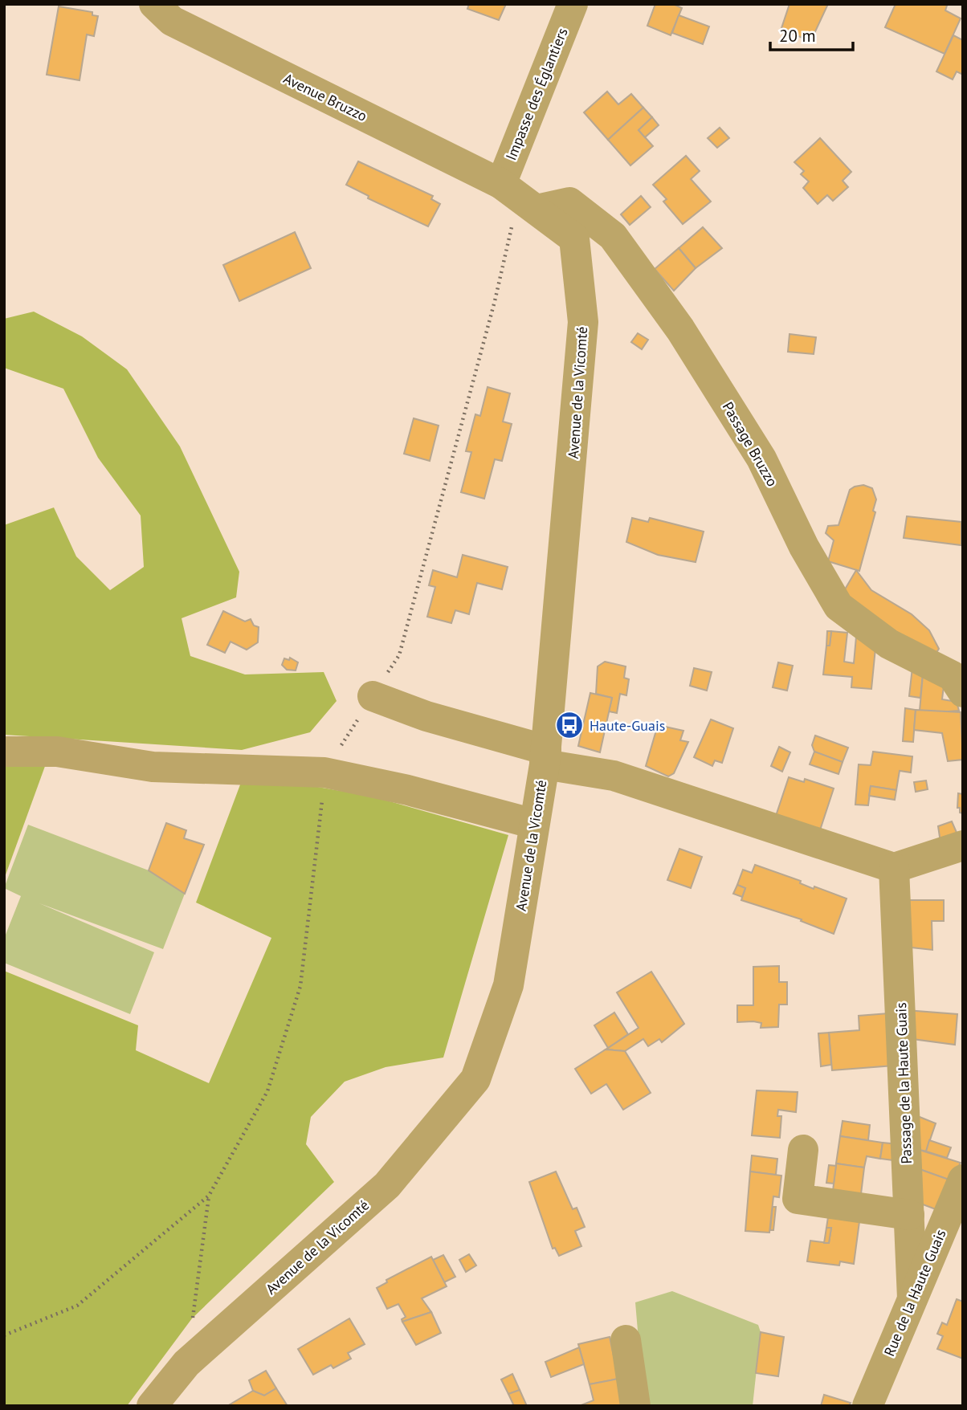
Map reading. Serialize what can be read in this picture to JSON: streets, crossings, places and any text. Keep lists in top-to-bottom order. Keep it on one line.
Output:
{"streets":{"street":["Impasse des Églantiers","Avenue Bruzzo","Avenue de la Vicomté","Passage Bruzzo","Passage de la Haute Guais","Rue de la Haute Guais"]},"crossings":[["Impasse des Églantiers","Avenue Bruzzo"],["Impasse des Églantiers","Avenue de la Vicomté"],["Avenue Bruzzo","Avenue de la Vicomté"],["Avenue de la Vicomté","Passage Bruzzo"],["Passage de la Haute Guais","Rue de la Haute Guais"]],"places":{"bus stop":["Haute-Guais"]},"scale_bar":"20 m"}
